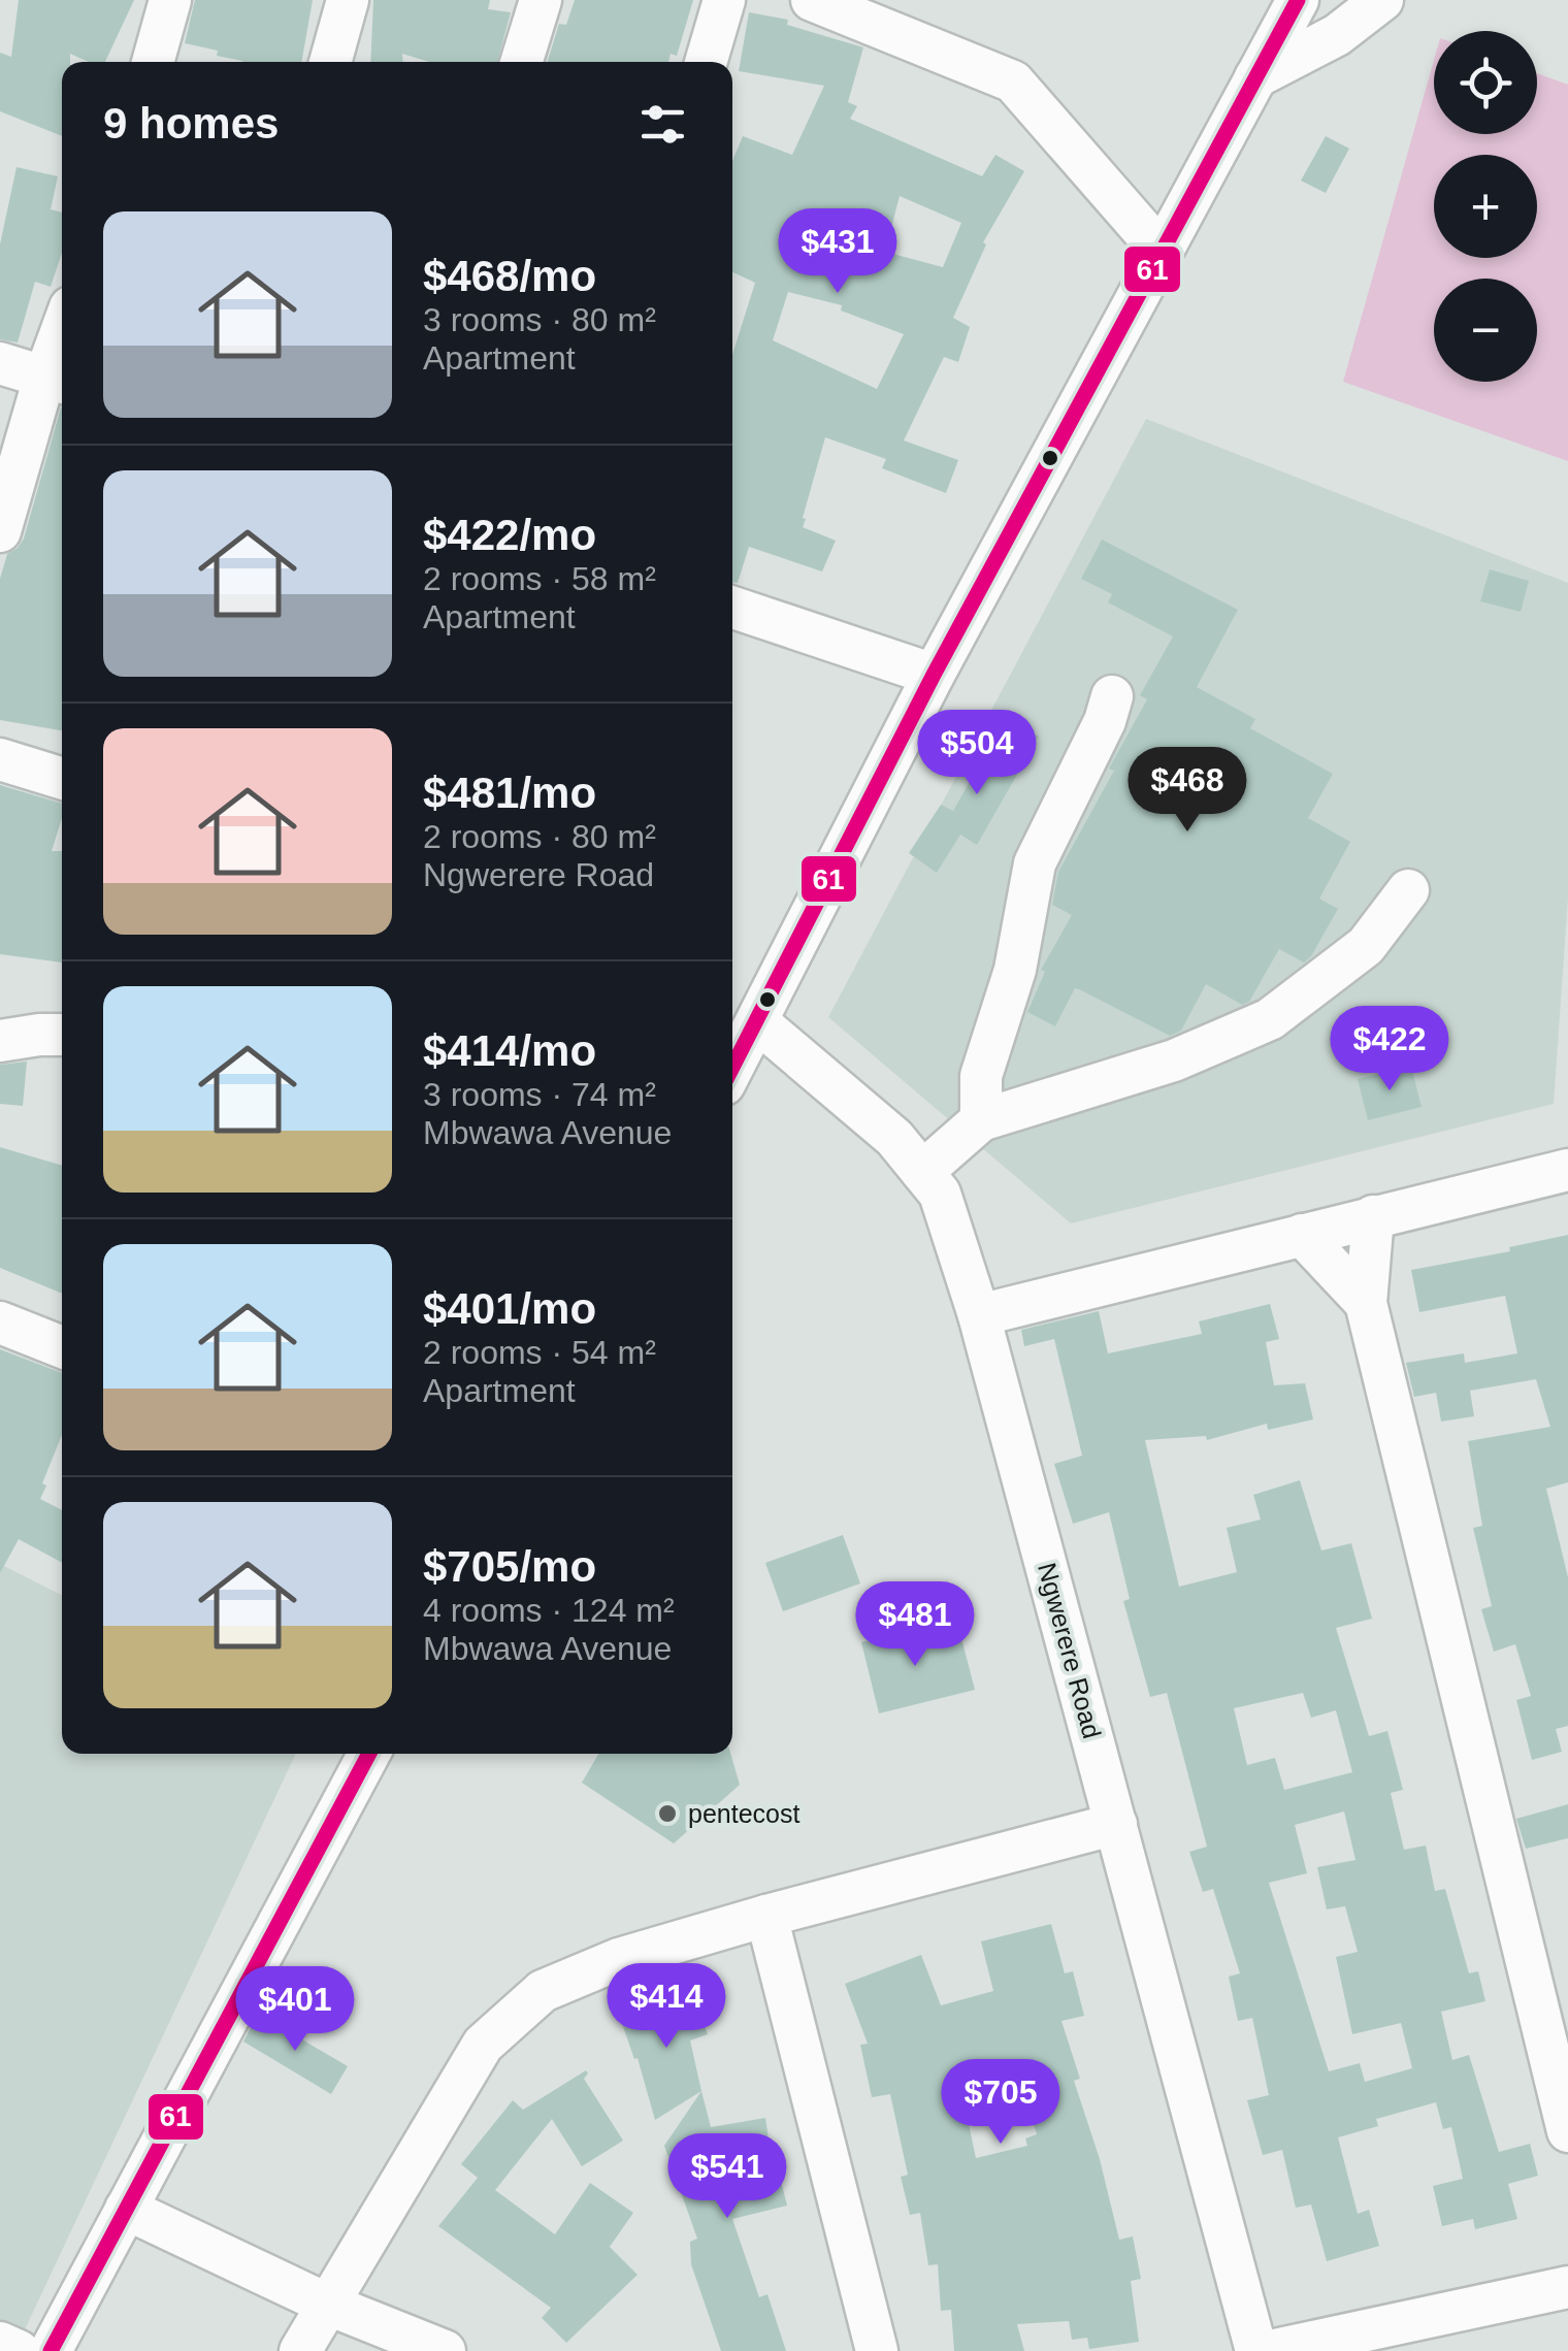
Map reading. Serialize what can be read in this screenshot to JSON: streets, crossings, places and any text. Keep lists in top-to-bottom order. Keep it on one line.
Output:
{"streets":{"street":["Ngwerere Road"]},"places":["pentecost"],"lines":["transit line 61"],"page":{"map_buttons":["+","−"],"heading":"9 homes","list":[{"name":"$468/mo","note":"3 rooms · 80 m² · Apartment"},{"name":"$422/mo","note":"2 rooms · 58 m² · Apartment"},{"name":"$481/mo","note":"2 rooms · 80 m² · Ngwerere Road"},{"name":"$414/mo","note":"3 rooms · 74 m² · Mbwawa Avenue"},{"name":"$401/mo","note":"2 rooms · 54 m² · Apartment"},{"name":"$705/mo","note":"4 rooms · 124 m² · Mbwawa Avenue"}],"price":["$431","$504","$468","$422","$481","$414","$401","$705","$541"]}}
